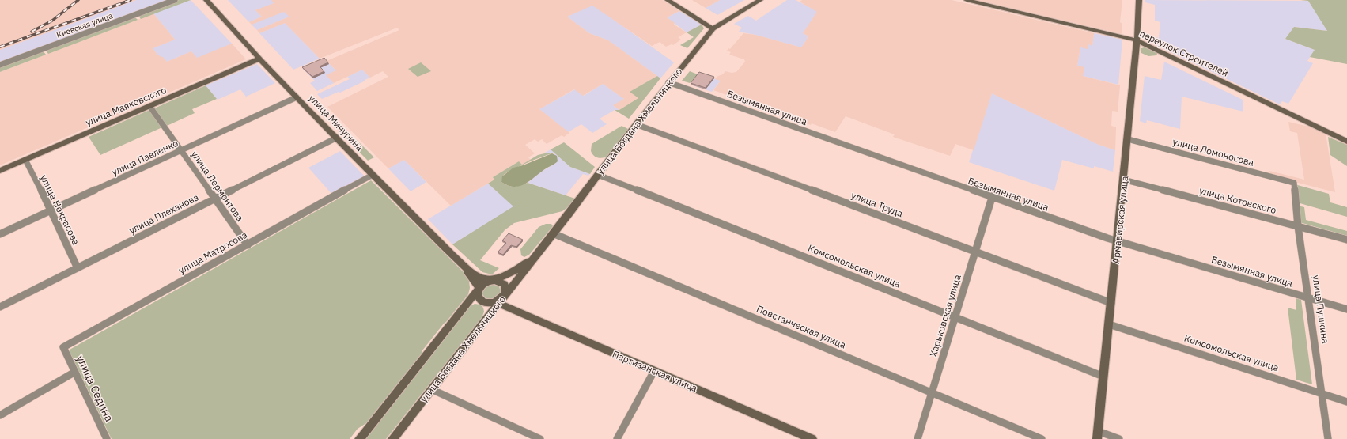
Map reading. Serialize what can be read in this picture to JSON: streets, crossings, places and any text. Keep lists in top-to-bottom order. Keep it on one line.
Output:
{"streets":{"street":["Киевская улица","переулок Строителей","улица Маяковского","Безымянная улица","улица Богдана Хмельницкого","улица Мичурина","улица Ломоносова","улица Павленко","улица Лермонтова","улица Котовского","улица Труда","улица Некрасова","улица Плеханова","Армавирская улица","улица Матросова","Комсомольская улица","улица Пушкина","Харьковская улица","Повстанческая улица","Партизанская улица","улица Седина"]},"crossings":[["переулок Строителей","Армавирская улица"],["улица Маяковского","улица Мичурина"],["улица Маяковского","улица Лермонтова"],["улица Маяковского","улица Некрасова"],["Безымянная улица","улица Богдана Хмельницкого"],["Безымянная улица","Армавирская улица"],["Безымянная улица","улица Пушкина"],["Безымянная улица","Харьковская улица"],["улица Богдана Хмельницкого","улица Мичурина"],["улица Богдана Хмельницкого","улица Труда"],["улица Богдана Хмельницкого","Комсомольская улица"],["улица Богдана Хмельницкого","Повстанческая улица"],["улица Богдана Хмельницкого","Партизанская улица"],["улица Мичурина","улица Павленко"],["улица Мичурина","улица Плеханова"],["улица Мичурина","улица Матросова"],["улица Мичурина","Партизанская улица"],["улица Ломоносова","Армавирская улица"],["улица Ломоносова","улица Пушкина"],["улица Павленко","улица Лермонтова"],["улица Павленко","улица Некрасова"],["улица Лермонтова","улица Плеханова"],["улица Лермонтова","улица Матросова"],["улица Котовского","Армавирская улица"],["улица Котовского","улица Пушкина"],["улица Труда","Армавирская улица"],["улица Труда","Харьковская улица"],["улица Некрасова","улица Плеханова"],["Армавирская улица","Комсомольская улица"],["улица Матросова","улица Седина"],["Комсомольская улица","улица Пушкина"],["Комсомольская улица","Харьковская улица"],["Харьковская улица","Повстанческая улица"]]}
